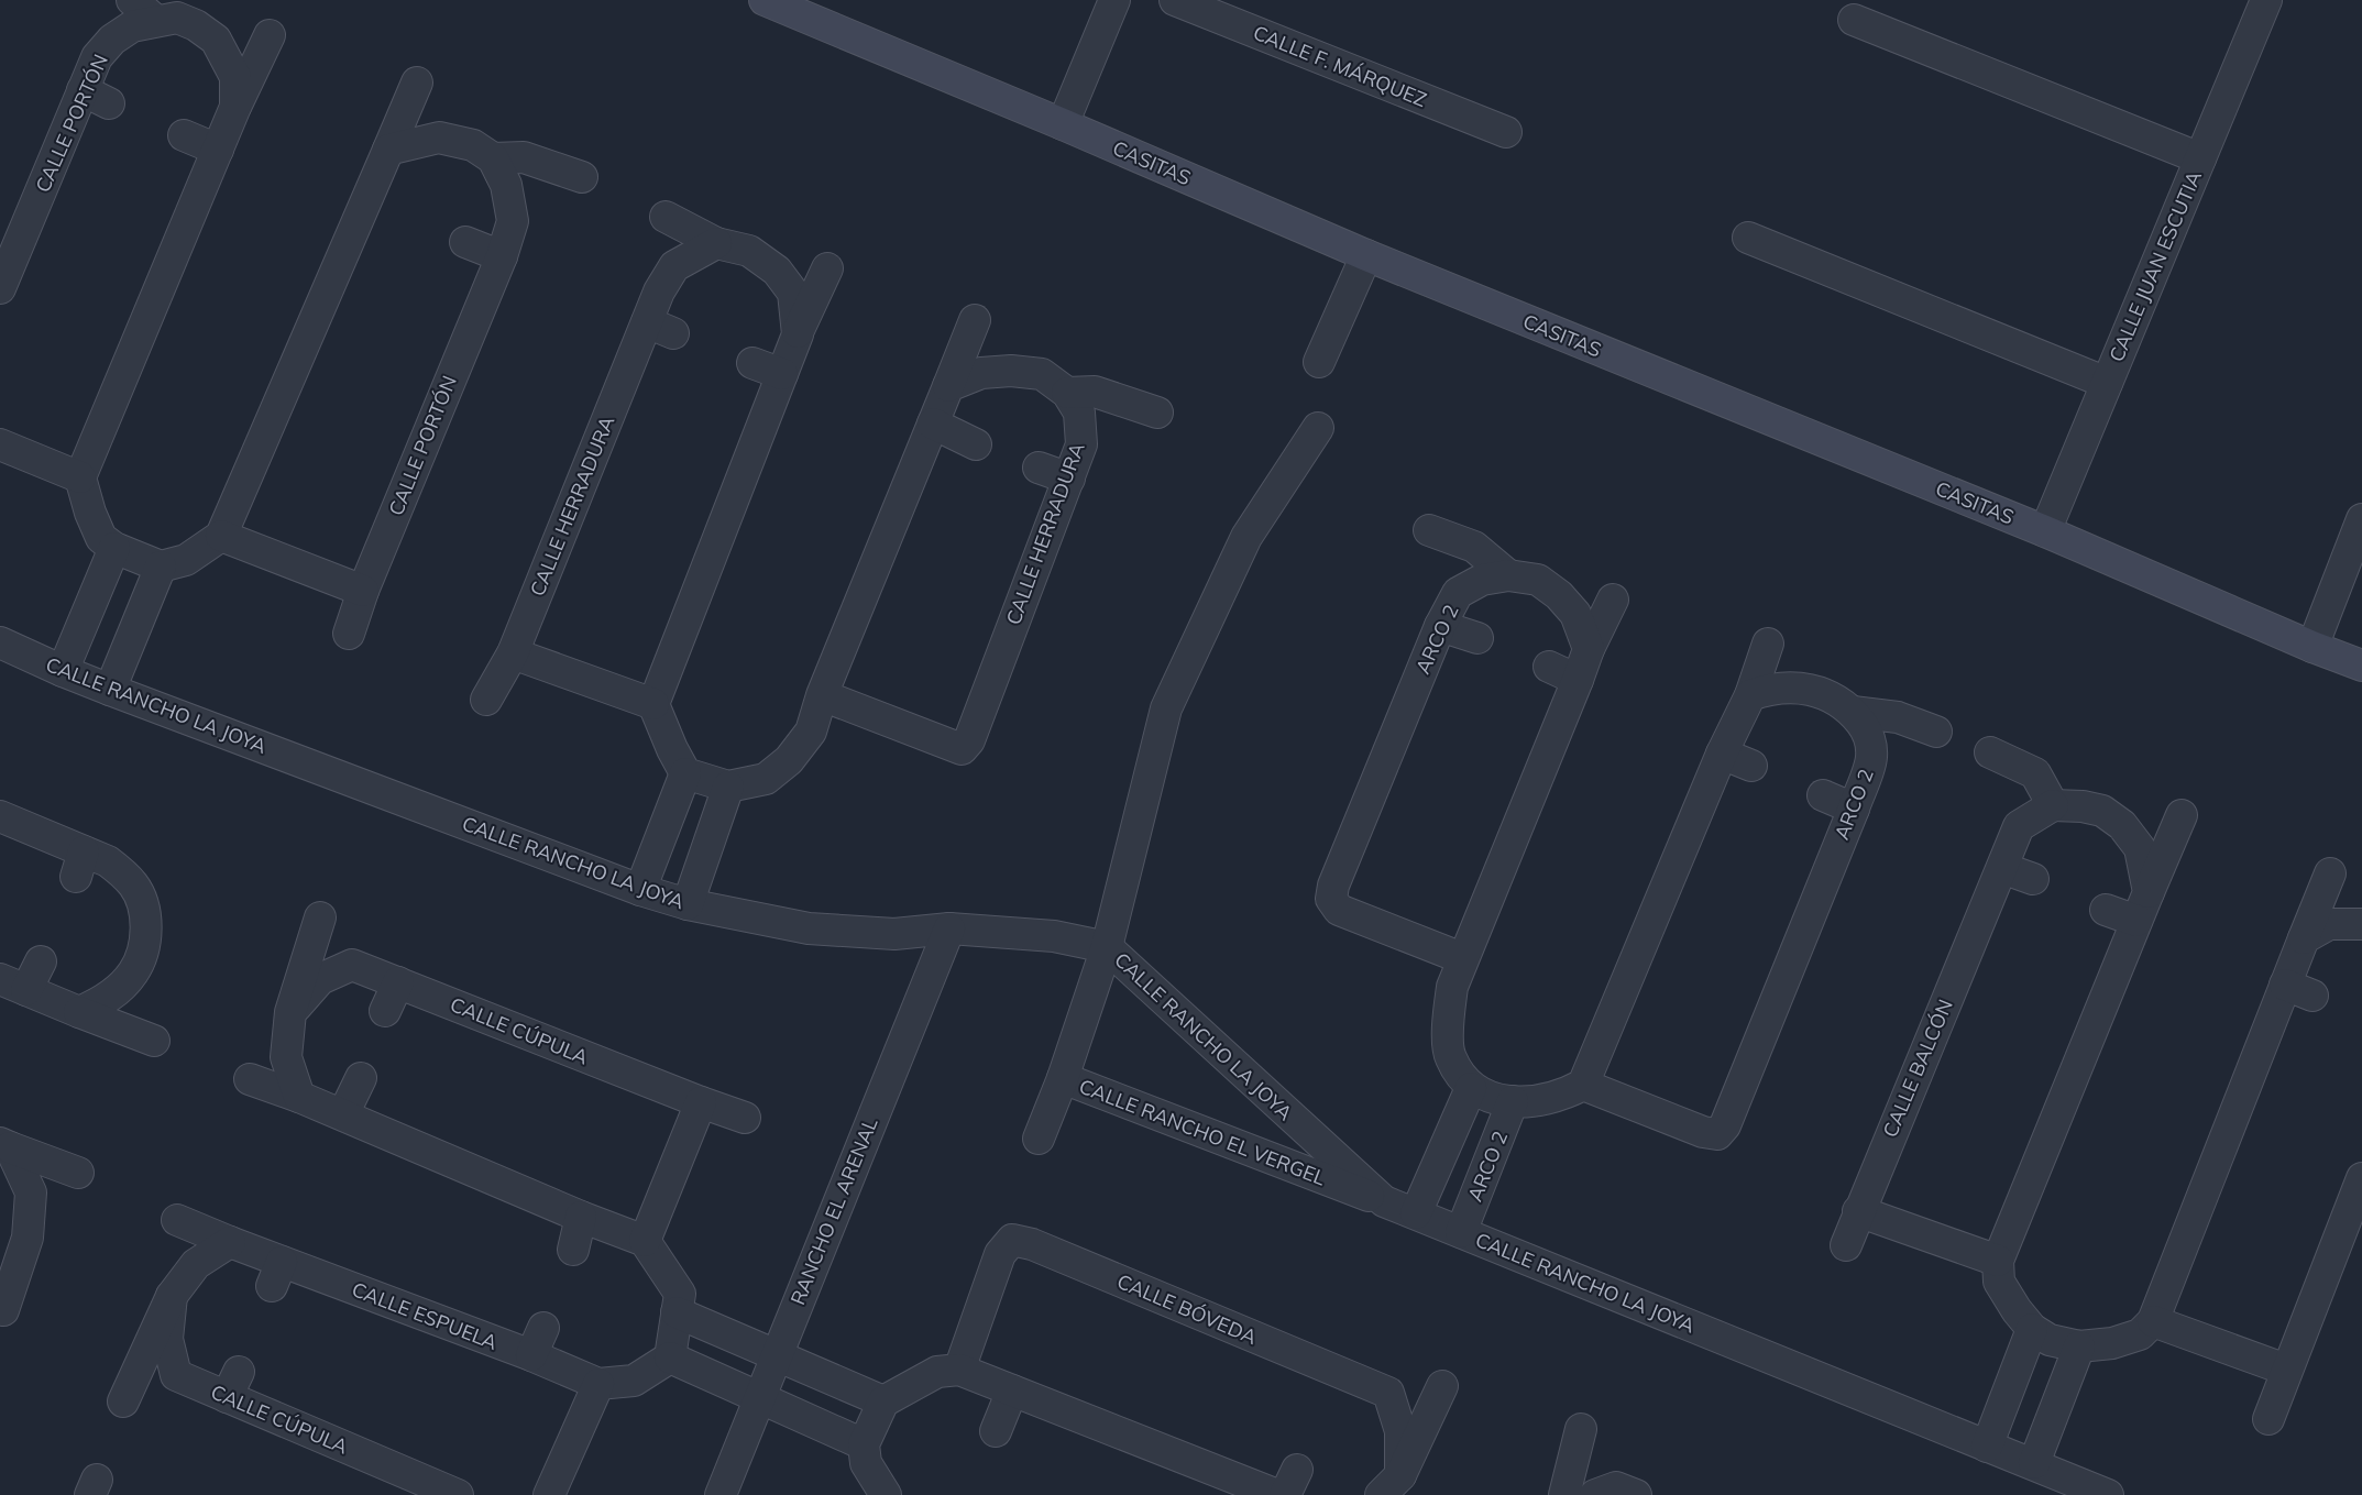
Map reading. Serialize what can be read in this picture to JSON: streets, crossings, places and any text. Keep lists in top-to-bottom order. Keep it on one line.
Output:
{"streets":{"street":["CALLE F. MÁRQUEZ","CALLE PORTÓN","CASITAS","CALLE JUAN ESCUTIA","CALLE HERRADURA","ARCO 2","CALLE RANCHO LA JOYA","CALLE CÚPULA","CALLE BALCÓN","CALLE RANCHO EL VERGEL","RANCHO EL ARENAL","CALLE BÓVEDA","CALLE ESPUELA"]},"crossings":[["CASITAS","CALLE JUAN ESCUTIA"],["ARCO 2","CALLE RANCHO LA JOYA"],["CALLE RANCHO LA JOYA","CALLE RANCHO EL VERGEL"],["CALLE RANCHO LA JOYA","RANCHO EL ARENAL"]]}
